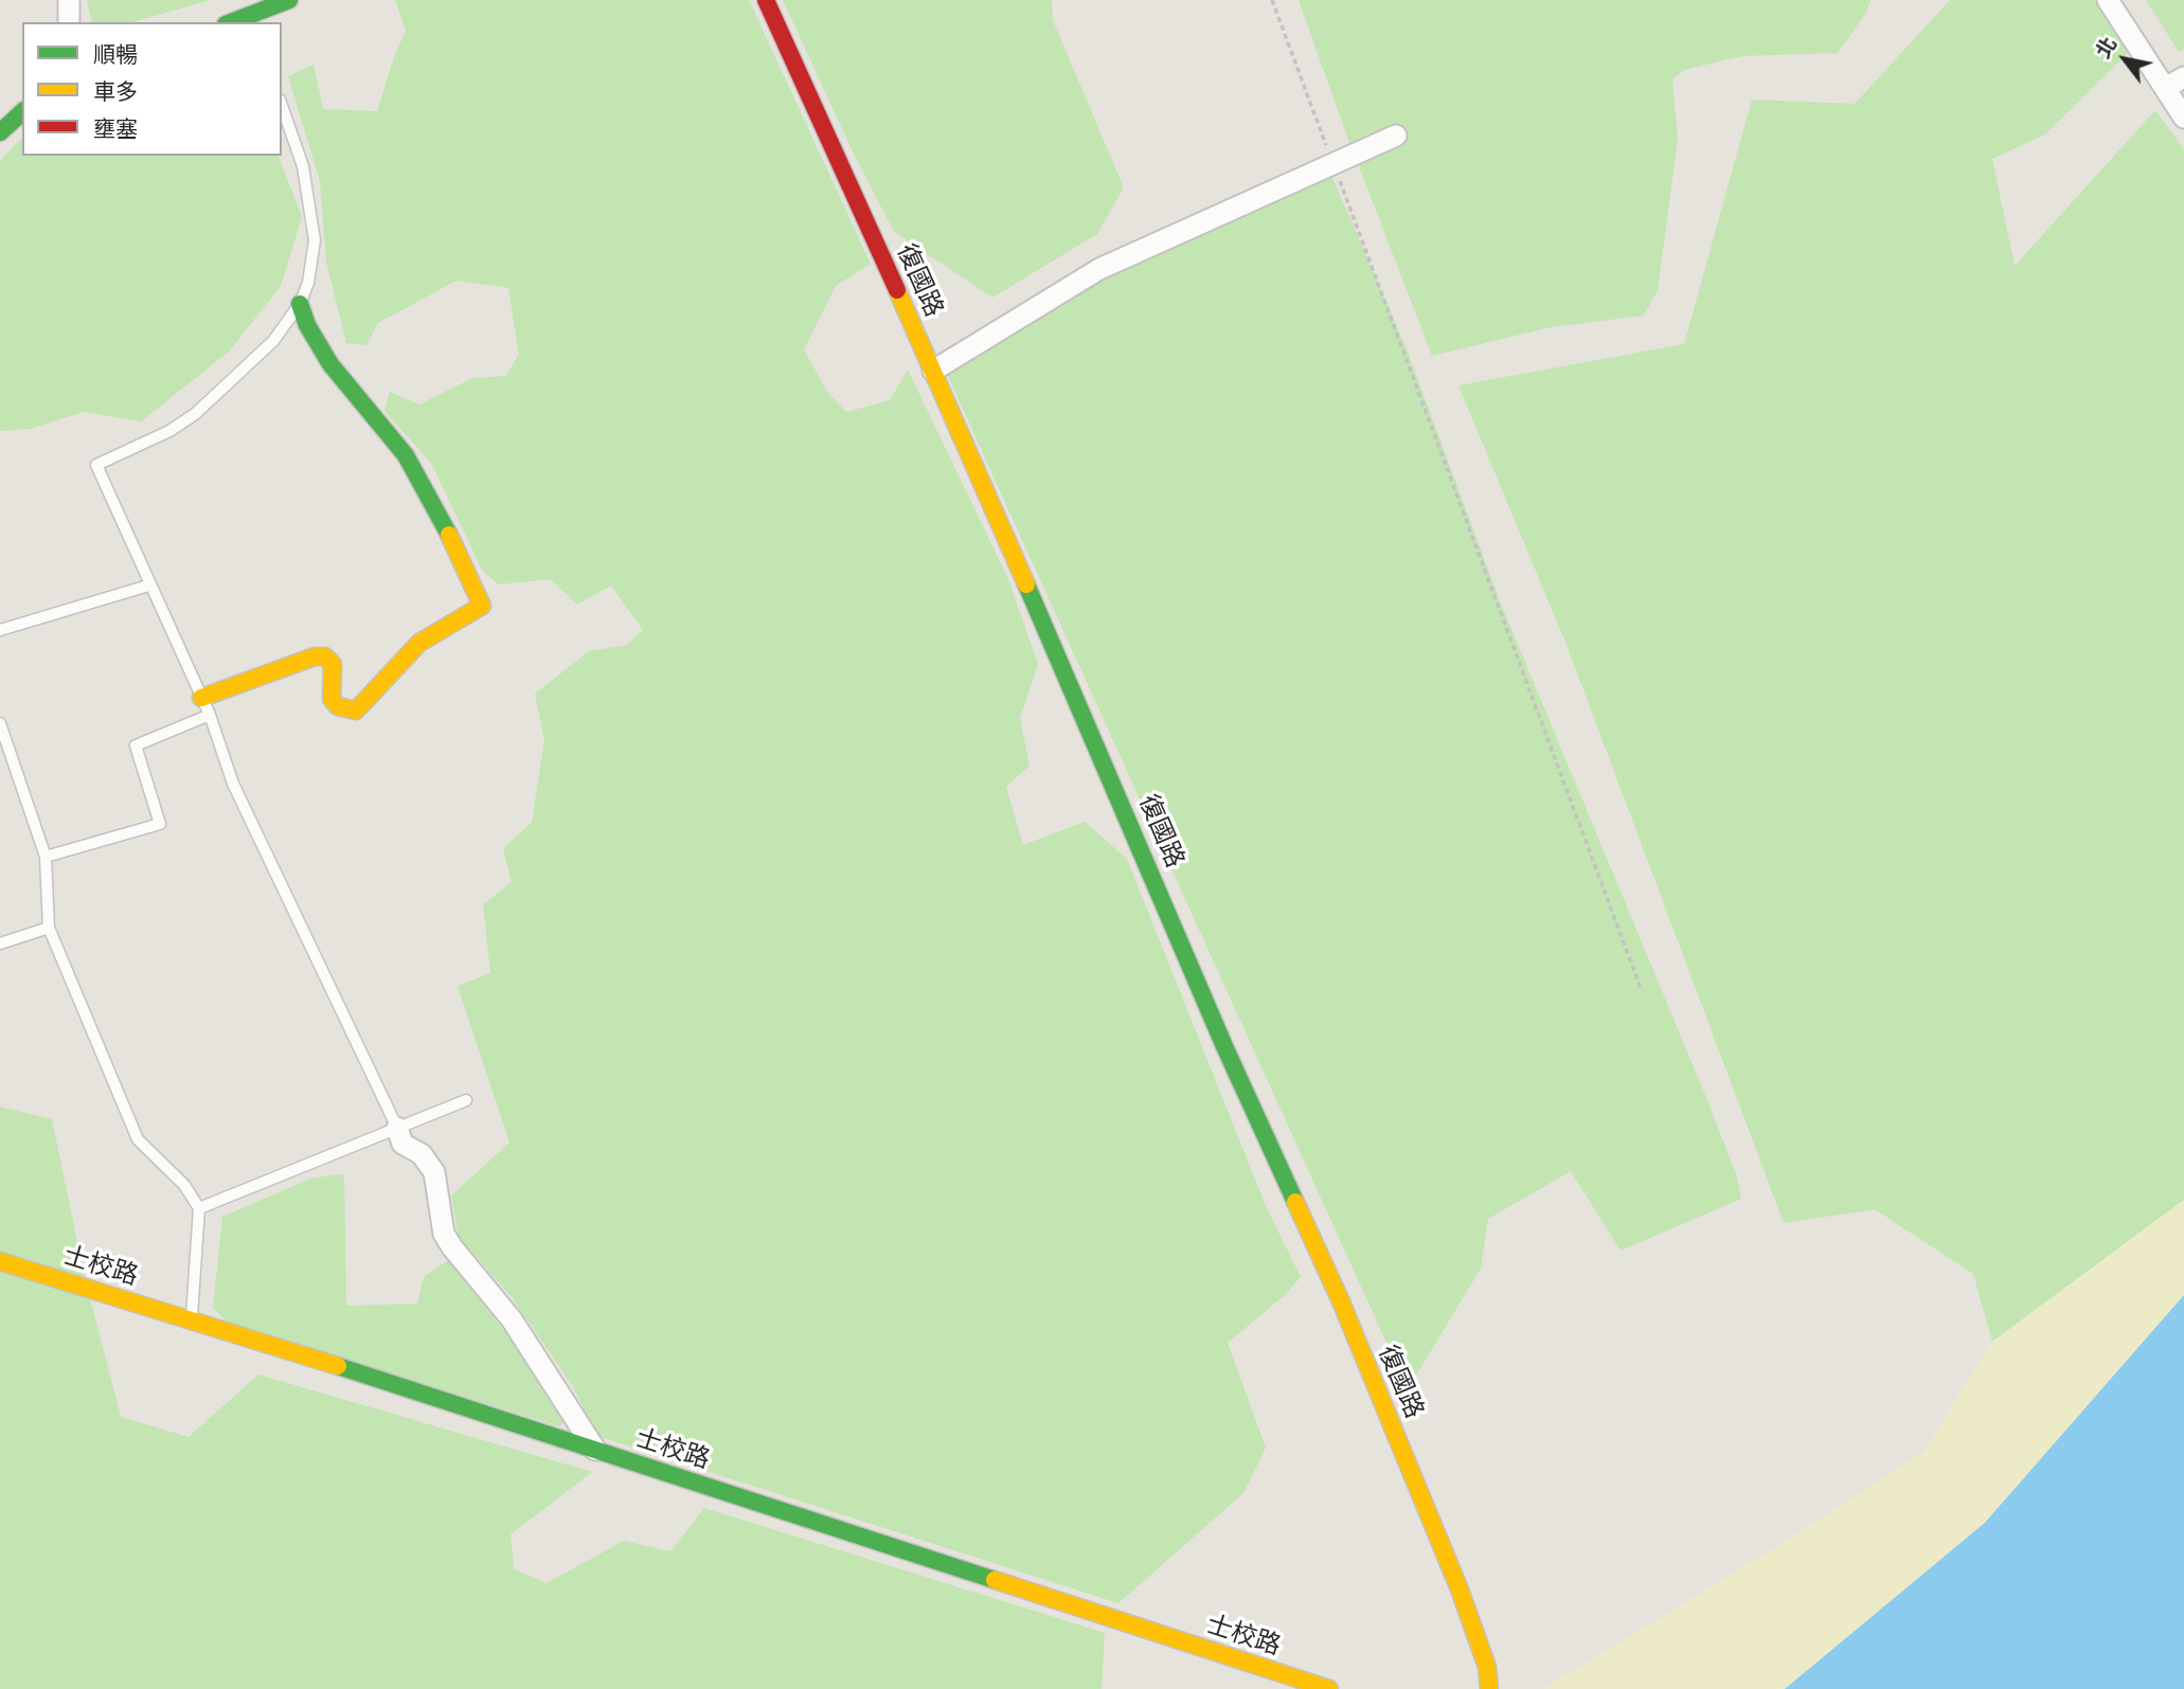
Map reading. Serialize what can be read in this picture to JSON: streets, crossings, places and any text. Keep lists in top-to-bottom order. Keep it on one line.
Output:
{"streets":{"street":["復國路","士校路"]},"legend":["順暢","車多","壅塞"],"north":"top left"}
